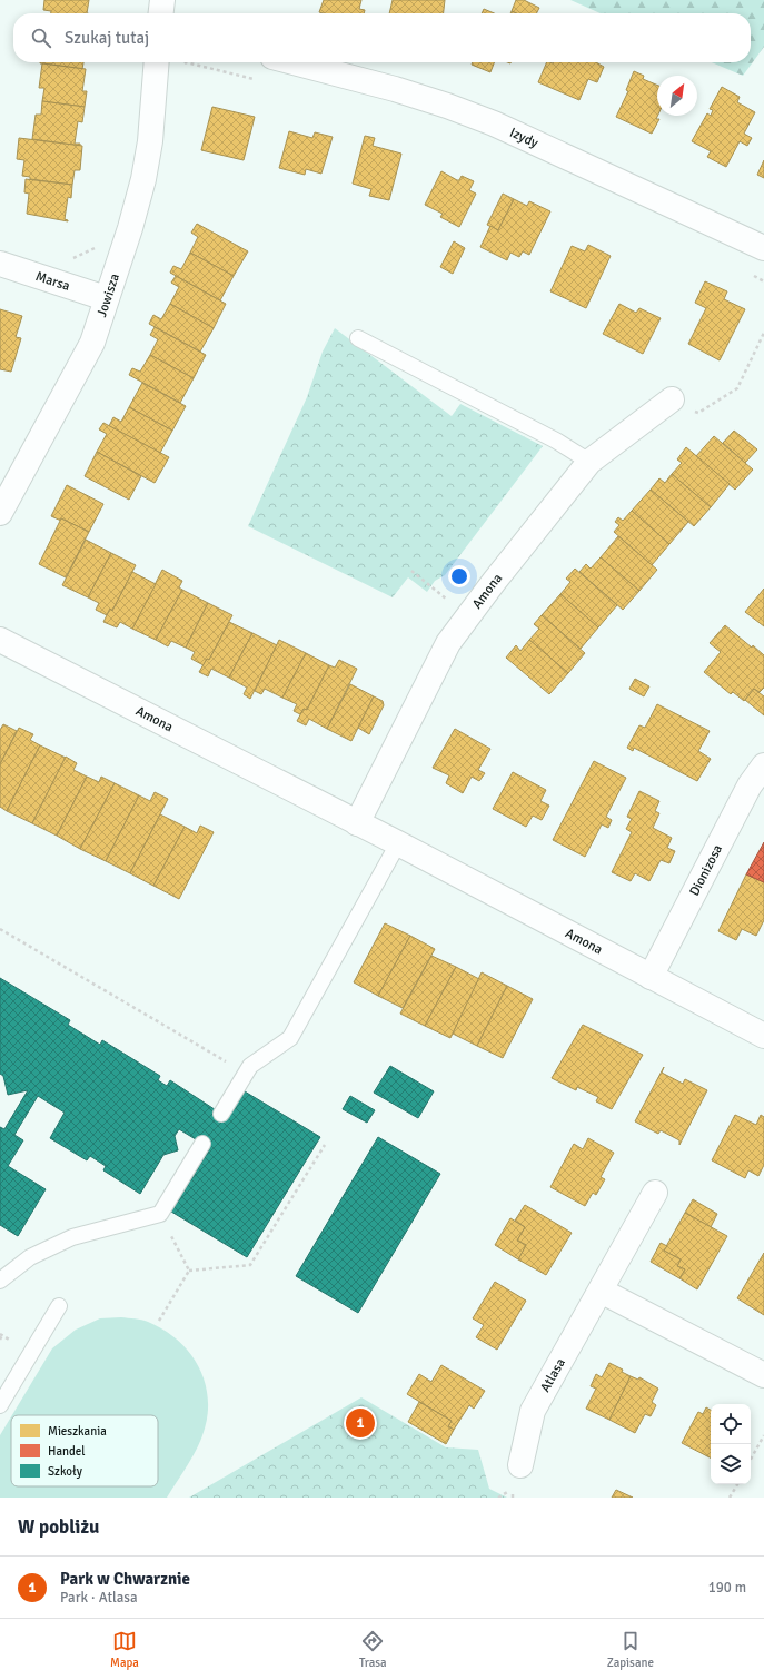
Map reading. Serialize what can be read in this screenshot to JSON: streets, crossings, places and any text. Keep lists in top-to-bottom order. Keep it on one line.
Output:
{"streets":{"street":["Izydy","Marsa","Jowisza","Amona","Dionizosa","Atlasa"]},"crossings":[["Marsa","Jowisza"],["Amona","Dionizosa"]],"legend":["Mieszkania","Handel","Szkoły"],"north":"top right","page":{"search":"Szukaj tutaj","pins":"1","heading":"W pobliżu","list":[{"mark":"1","name":"Park w Chwarznie","note":"Park · Atlasa","value":"190 m"}],"nav":["Mapa","Trasa","Zapisane"]}}
